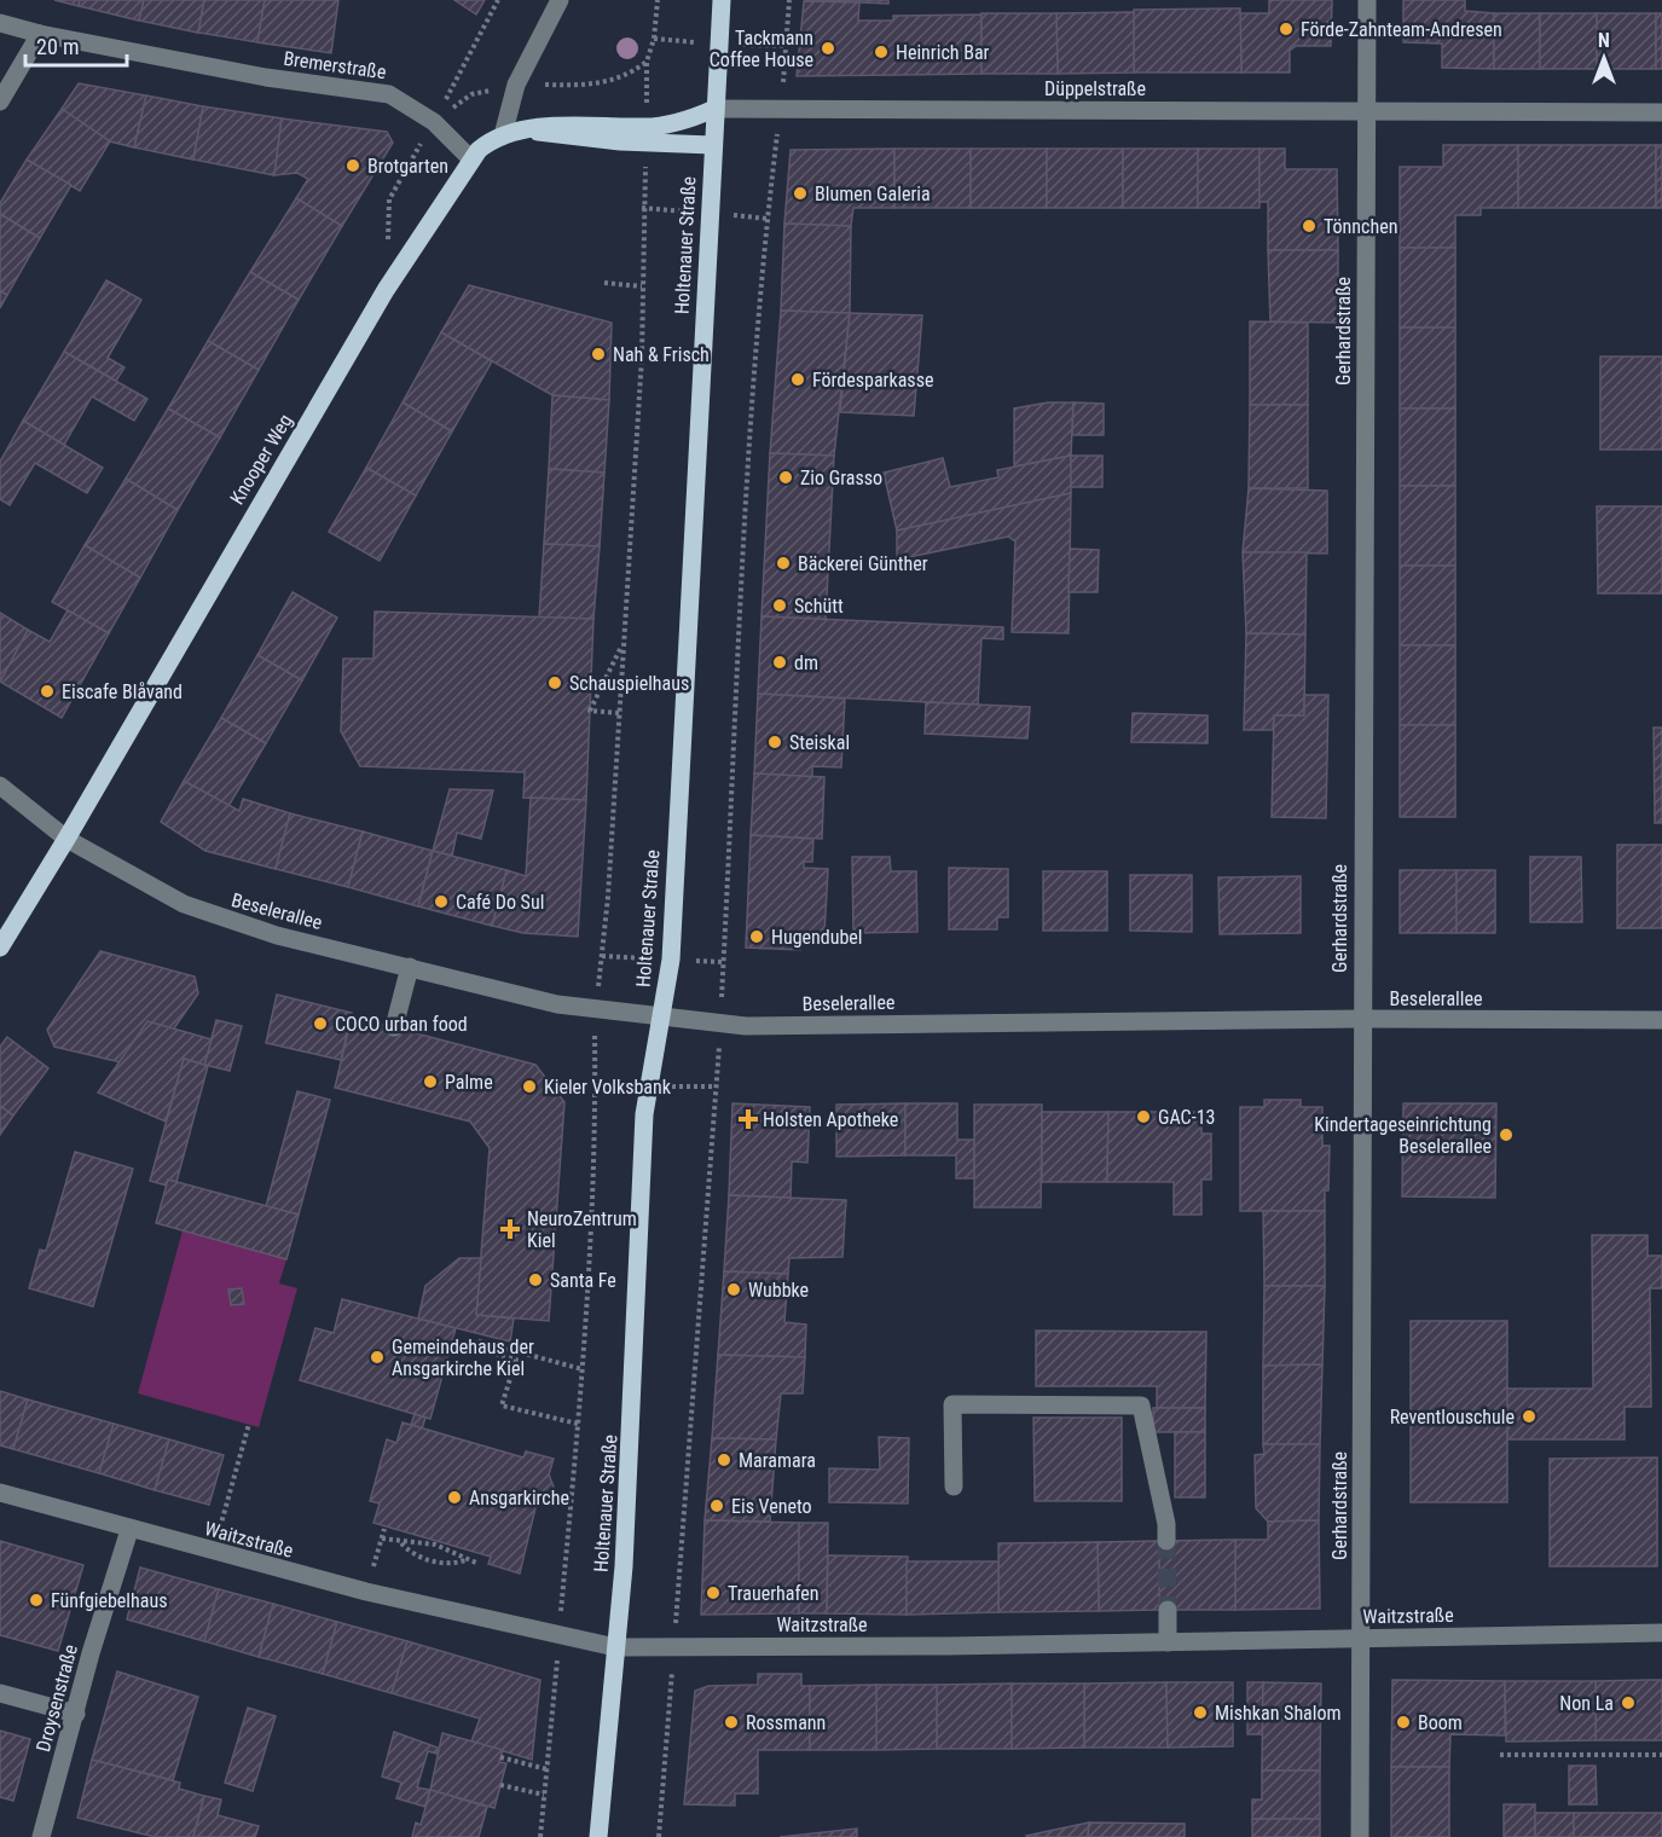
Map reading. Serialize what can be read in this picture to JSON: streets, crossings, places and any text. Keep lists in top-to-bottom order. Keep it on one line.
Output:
{"streets":{"main road":["Düppelstraße","Holtenauer Straße","Knooper Weg"],"street":["Bremerstraße","Gerhardstraße","Beselerallee","Waitzstraße","Droysenstraße"]},"crossings":[["Bremerstraße","Knooper Weg"],["Düppelstraße","Holtenauer Straße"],["Düppelstraße","Gerhardstraße"],["Düppelstraße","Knooper Weg"],["Holtenauer Straße","Beselerallee"],["Holtenauer Straße","Waitzstraße"],["Gerhardstraße","Beselerallee"],["Gerhardstraße","Waitzstraße"],["Knooper Weg","Beselerallee"],["Waitzstraße","Droysenstraße"]],"places":{"other":["Förde-Zahnteam-Andresen","Tackmann Coffee House","Heinrich Bar","Brotgarten","Blumen Galeria","Tönnchen","Nah & Frisch","Fördesparkasse","Zio Grasso","Bäckerei Günther","Schütt","dm","Schauspielhaus","Eiscafe Blåvand","Steiskal","Café Do Sul","Hugendubel","COCO urban food","Palme","Kieler Volksbank","GAC-13","Kindertageseinrichtung Beselerallee","Santa Fe","Wubbke","Gemeindehaus der Ansgarkirche Kiel","Reventlouschule","Maramara","Ansgarkirche","Eis Veneto","Trauerhafen","Fünfgiebelhaus","Non La","Mishkan Shalom","Rossmann","Boom"],"health":["Holsten Apotheke","NeuroZentrum Kiel"]},"scale_bar":"20 m","north":"top"}
